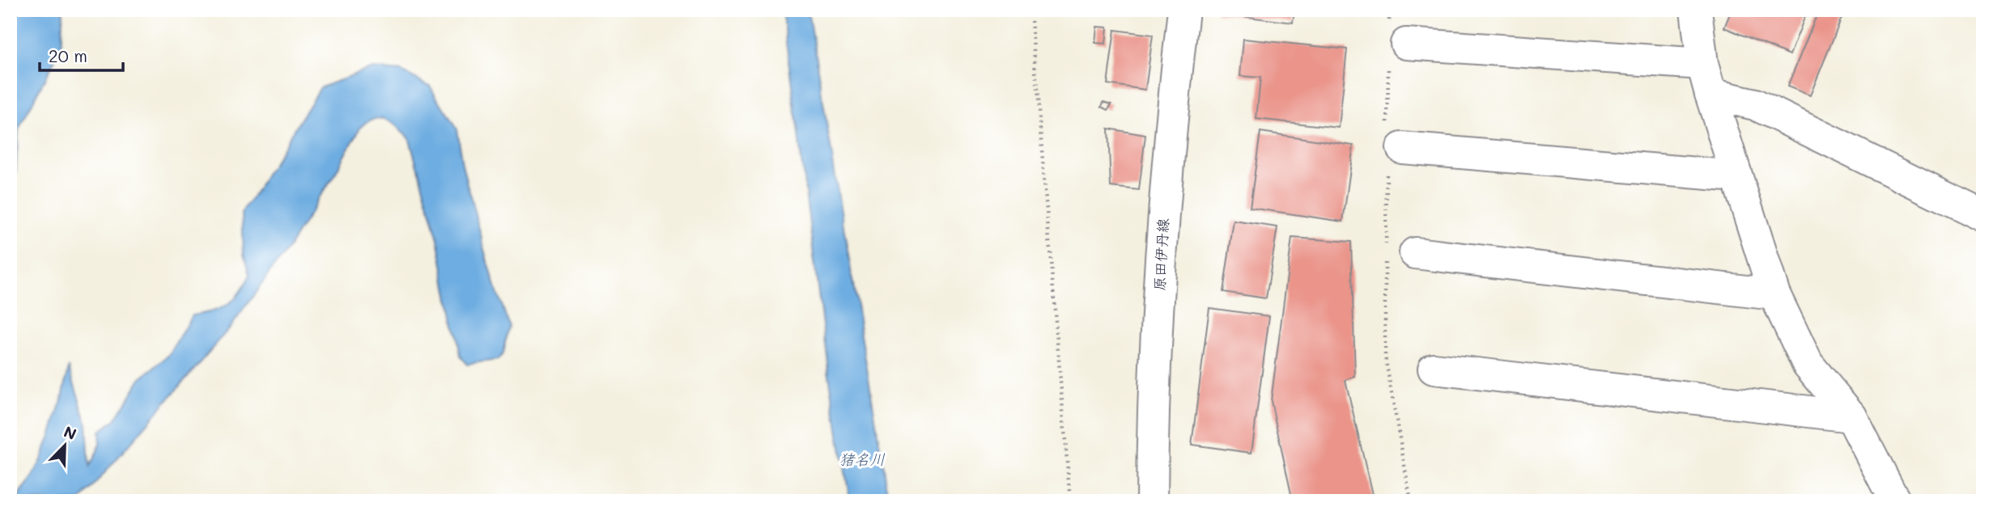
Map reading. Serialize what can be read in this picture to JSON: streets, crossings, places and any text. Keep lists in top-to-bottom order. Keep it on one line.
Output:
{"streets":{"street":["原田伊丹線"]},"water":["猪名川"],"scale_bar":"20 m","north":"top right"}
